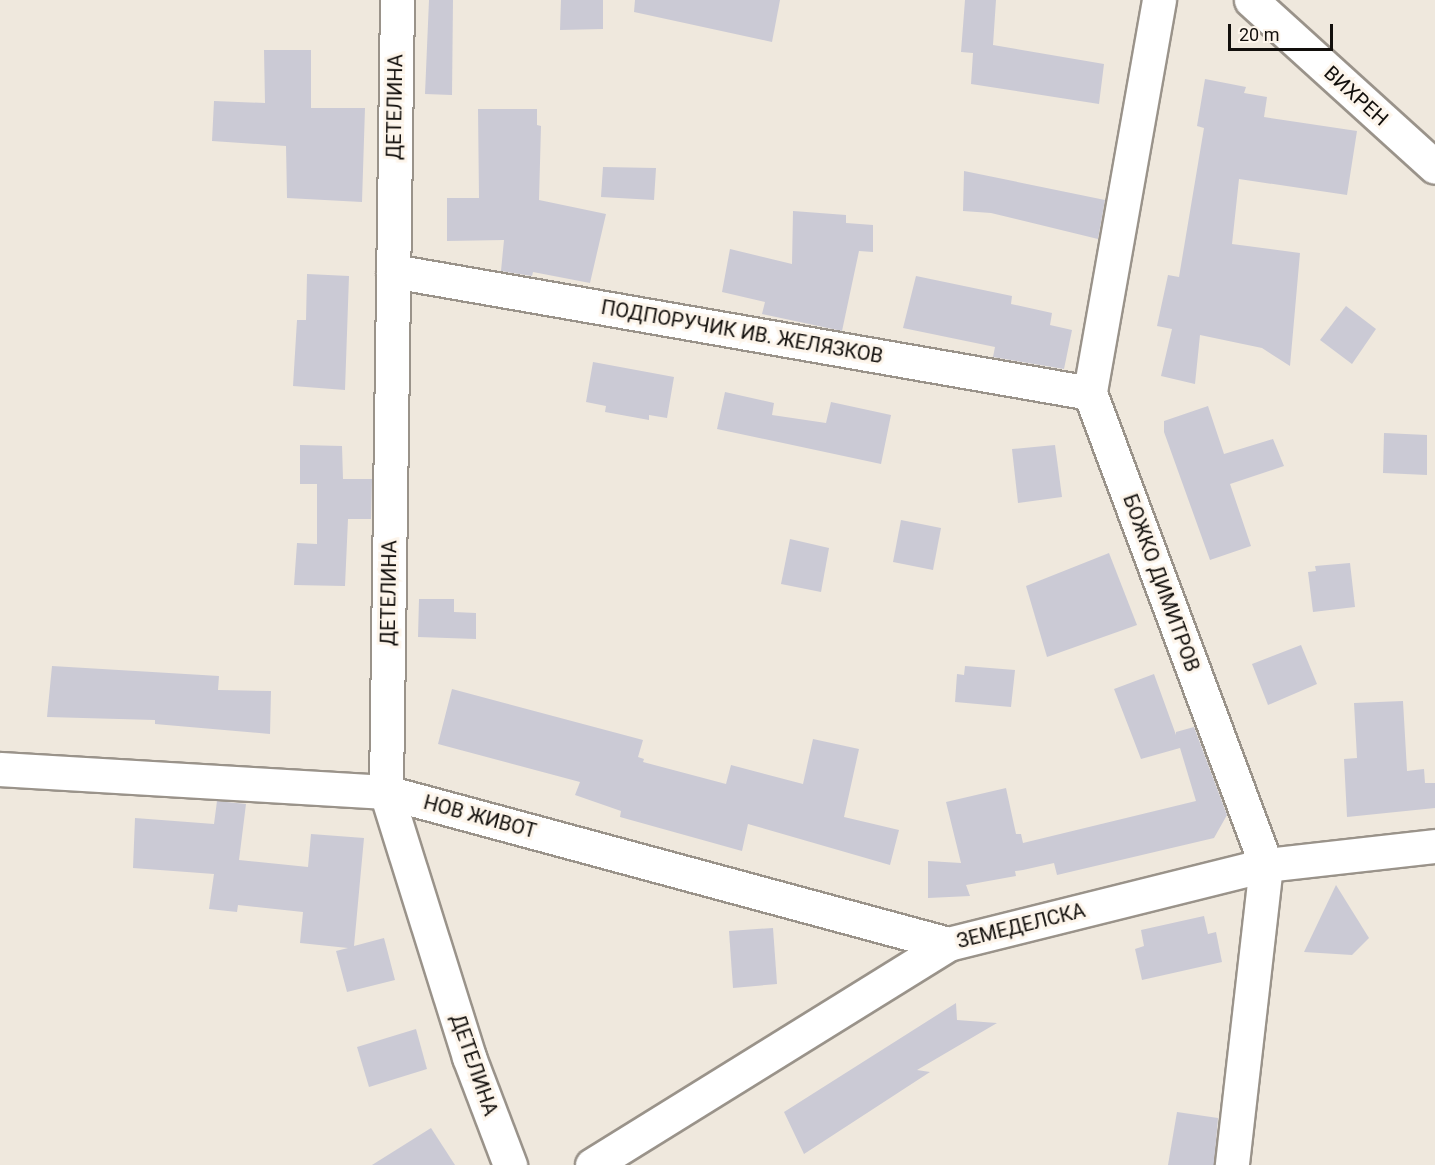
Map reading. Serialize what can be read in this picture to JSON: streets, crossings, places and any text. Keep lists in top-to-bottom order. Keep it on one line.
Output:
{"streets":{"street":["ВИХРЕН","ДЕТЕЛИНА","ПОДПОРУЧИК ИВ. ЖЕЛЯЗКОВ","БОЖКО ДИМИТРОВ","НОВ ЖИВОТ","ЗЕМЕДЕЛСКА"]},"crossings":[["ДЕТЕЛИНА","ПОДПОРУЧИК ИВ. ЖЕЛЯЗКОВ"],["ДЕТЕЛИНА","НОВ ЖИВОТ"],["ПОДПОРУЧИК ИВ. ЖЕЛЯЗКОВ","БОЖКО ДИМИТРОВ"],["БОЖКО ДИМИТРОВ","ЗЕМЕДЕЛСКА"],["НОВ ЖИВОТ","ЗЕМЕДЕЛСКА"]],"scale_bar":"20 m"}
